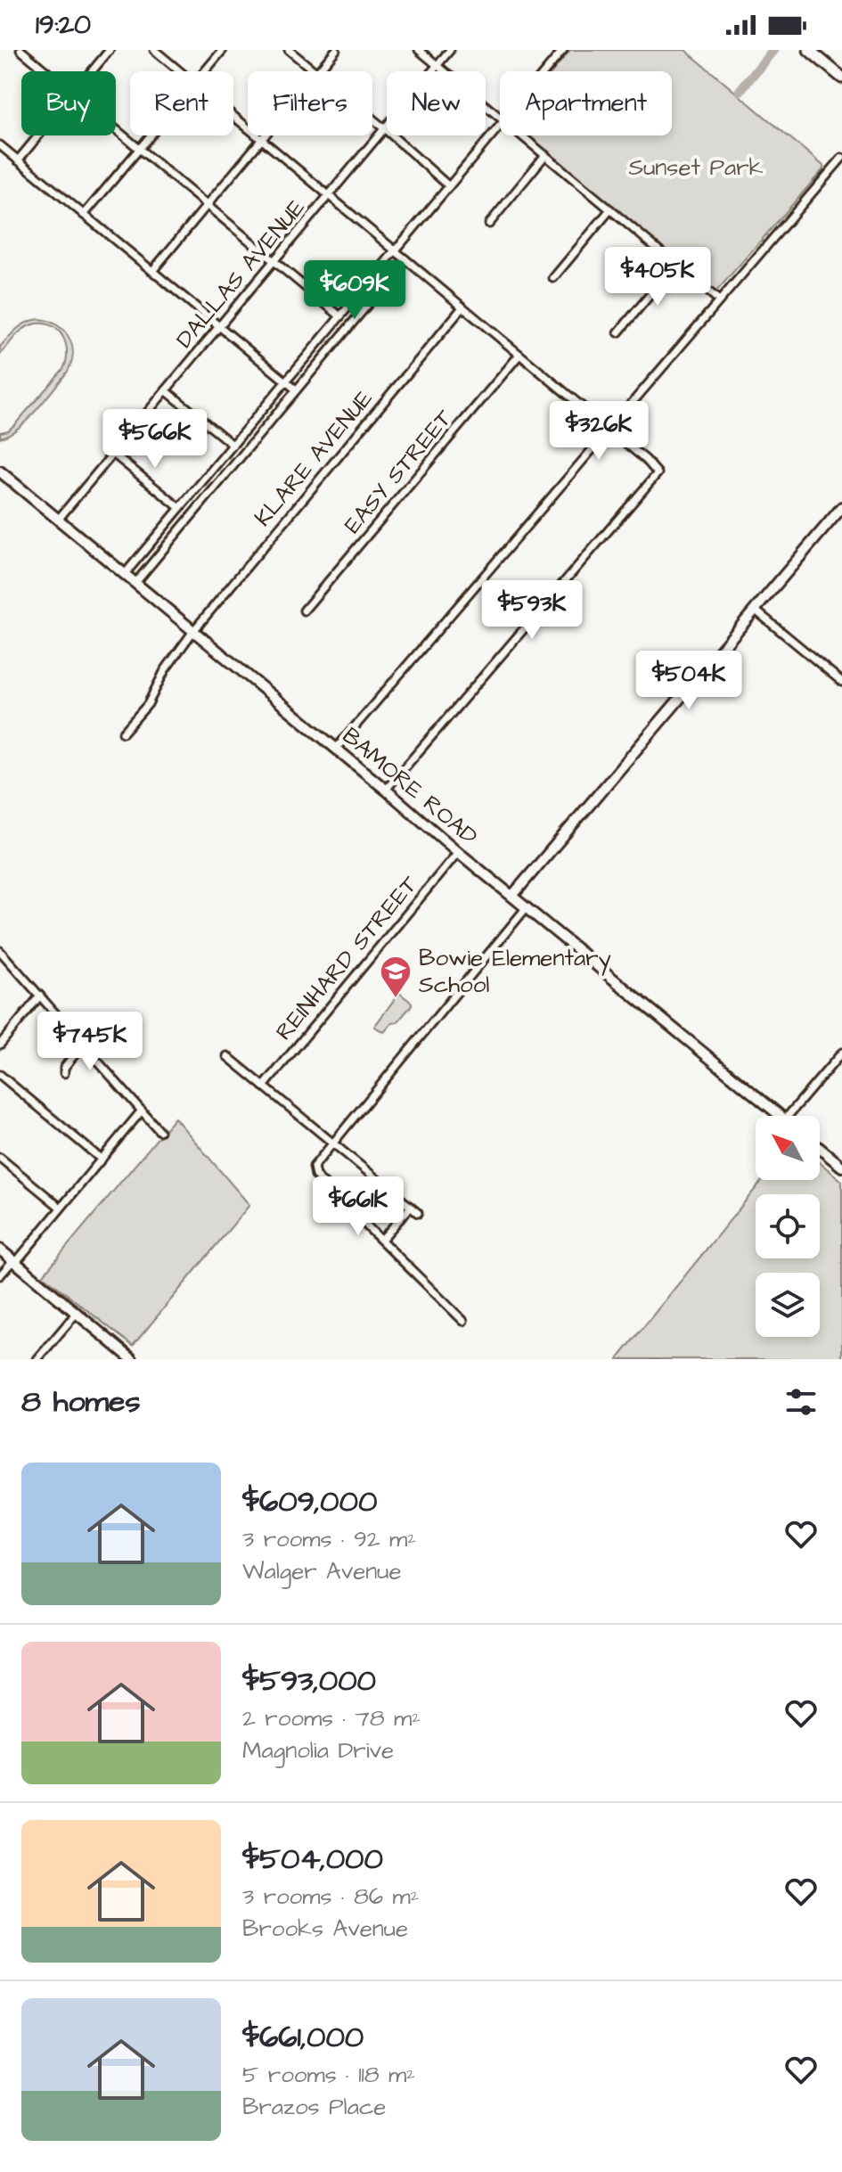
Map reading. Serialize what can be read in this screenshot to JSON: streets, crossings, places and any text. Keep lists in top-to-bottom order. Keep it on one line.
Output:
{"streets":{"street":["DALLAS AVENUE","KLARE AVENUE","EASY STREET","BAMORE ROAD","REINHARD STREET"]},"crossings":[["DALLAS AVENUE","BAMORE ROAD"],["KLARE AVENUE","BAMORE ROAD"],["BAMORE ROAD","REINHARD STREET"]],"parks":["Sunset Park"],"places":{"school or university":["Bowie Elementary School"]},"north":"top left","page":{"status":"19:20","chip":["Buy","Rent","Filters","New","Apartment"],"price":["$405K","$609K","$326K","$566K","$593K","$504K","$745K","$661K"],"heading":"8 homes","list":[{"name":"$609,000","note":"3 rooms · 92 m² · Walger Avenue"},{"name":"$593,000","note":"2 rooms · 78 m² · Magnolia Drive"},{"name":"$504,000","note":"3 rooms · 86 m² · Brooks Avenue"},{"name":"$661,000","note":"5 rooms · 118 m² · Brazos Place"}]}}
